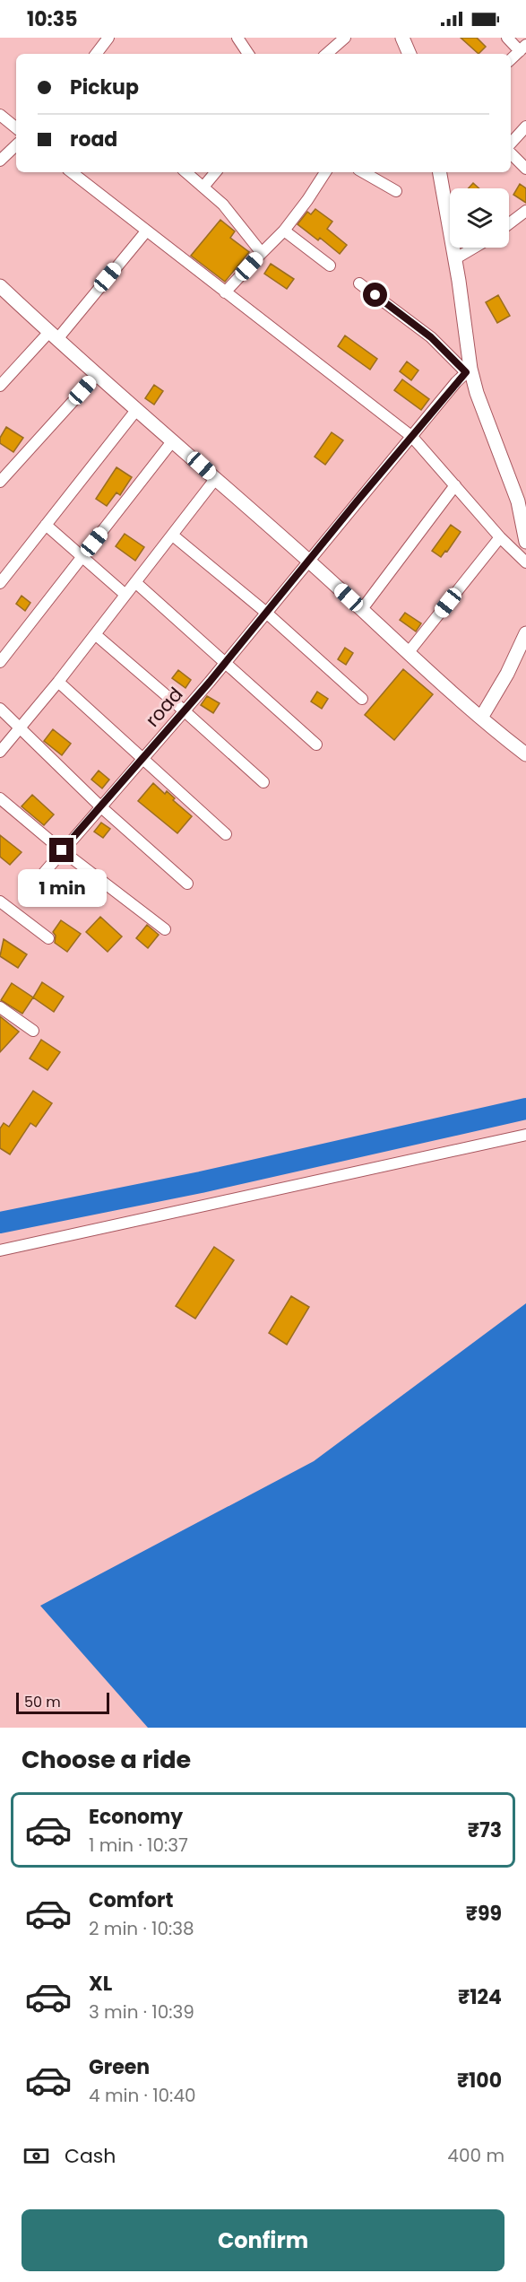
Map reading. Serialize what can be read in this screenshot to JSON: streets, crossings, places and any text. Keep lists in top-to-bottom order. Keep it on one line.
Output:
{"streets":{"street":["road"]},"scale_bar":"50 m","page":{"status":"10:35","banner":["Pickup","road"],"bubble":"1 min","scale":"50 m","heading":"Choose a ride","list":[{"name":"Economy","note":"1 min · 10:37","value":"₹73"},{"name":"Comfort","note":"2 min · 10:38","value":"₹99"},{"name":"XL","note":"3 min · 10:39","value":"₹124"},{"name":"Green","note":"4 min · 10:40","value":"₹100"}],"pay":["Cash","400 m"],"buttons":"Confirm"}}
